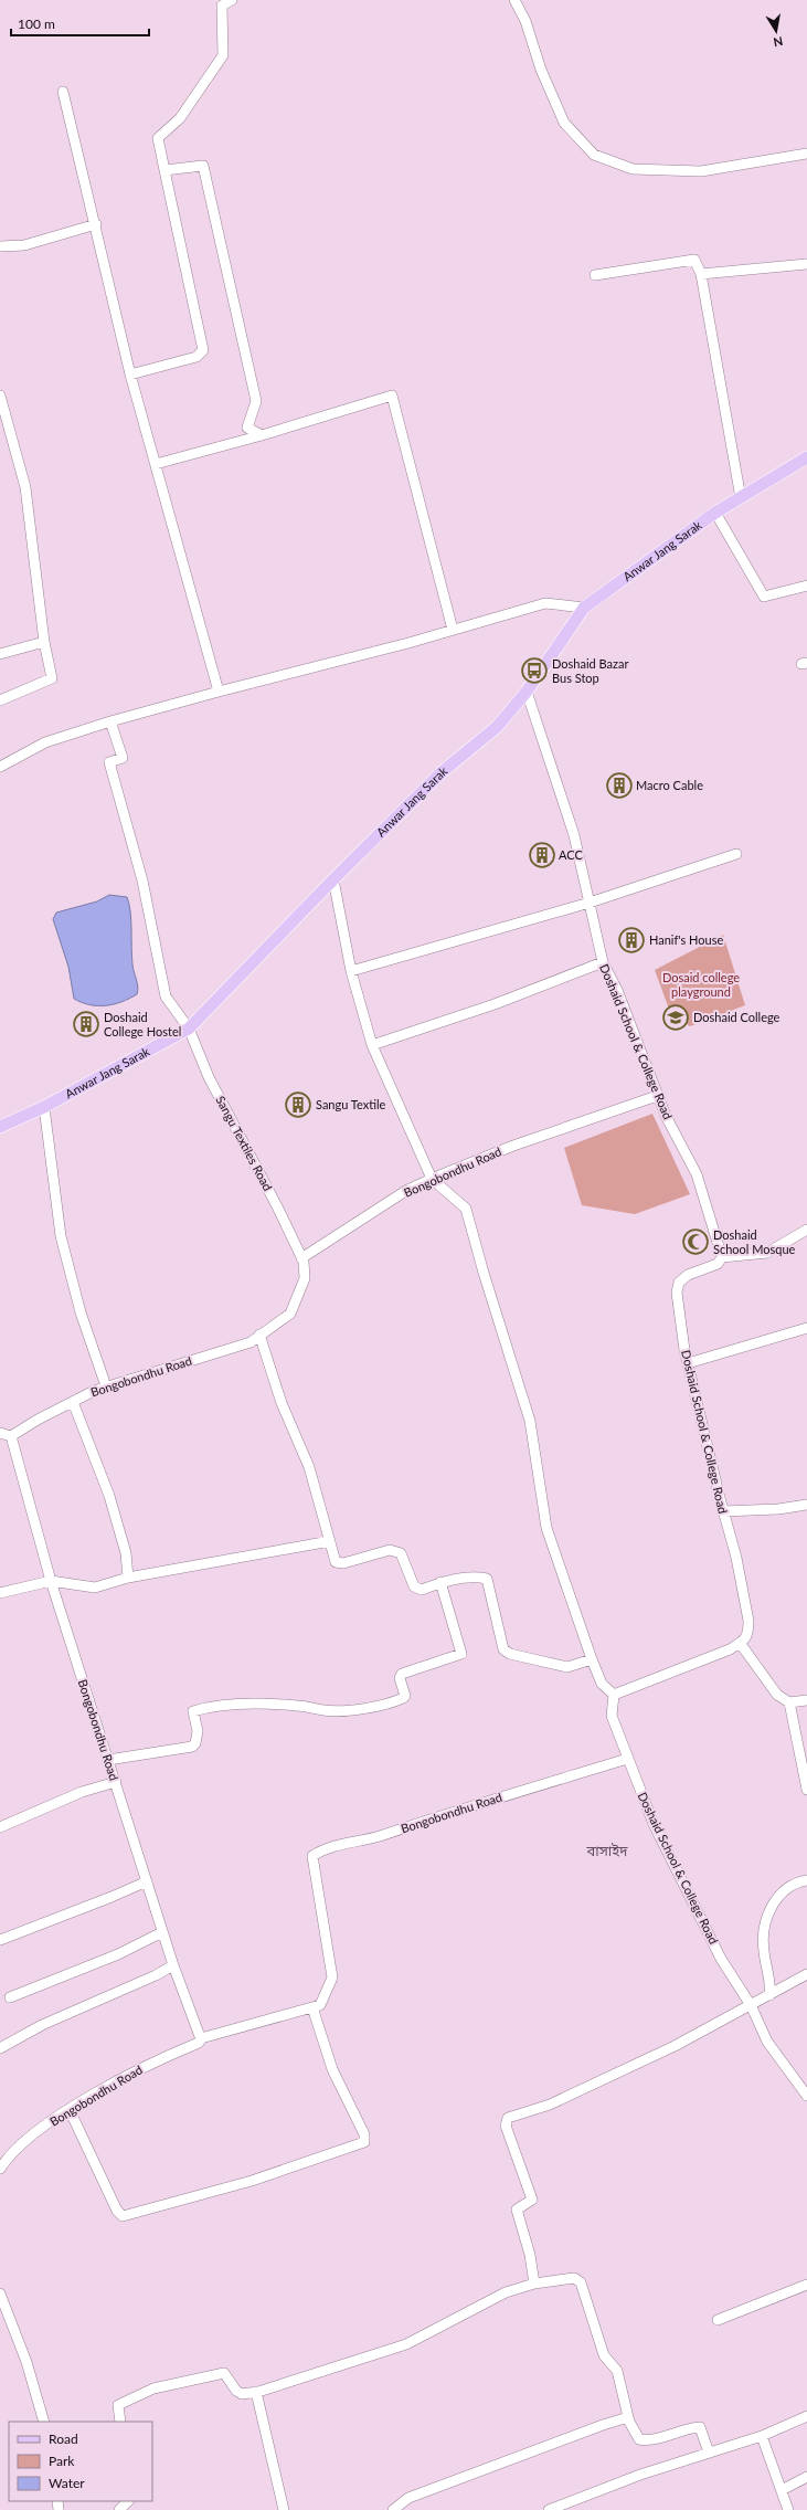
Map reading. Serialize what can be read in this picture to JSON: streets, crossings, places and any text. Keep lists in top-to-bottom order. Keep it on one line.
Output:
{"streets":{"main road":["Anwar Jang Sarak"],"street":["Doshaid School & College Road","Sangu Textiles Road","Bongobondhu Road"]},"crossings":[["Anwar Jang Sarak","Doshaid School & College Road"],["Anwar Jang Sarak","Sangu Textiles Road"],["Doshaid School & College Road","Bongobondhu Road"],["Sangu Textiles Road","Bongobondhu Road"]],"districts":["বাসাইদ"],"parks":["Dosaid college playground"],"places":{"bus stop":["Doshaid Bazar Bus Stop"],"building":["Macro Cable","ACC","Hanif's House","Doshaid College Hostel","Sangu Textile"],"school or university":["Doshaid College"],"mosque":["Doshaid School Mosque"]},"legend":["Road","Park","Water"],"scale_bar":"100 m","north":"bottom"}
